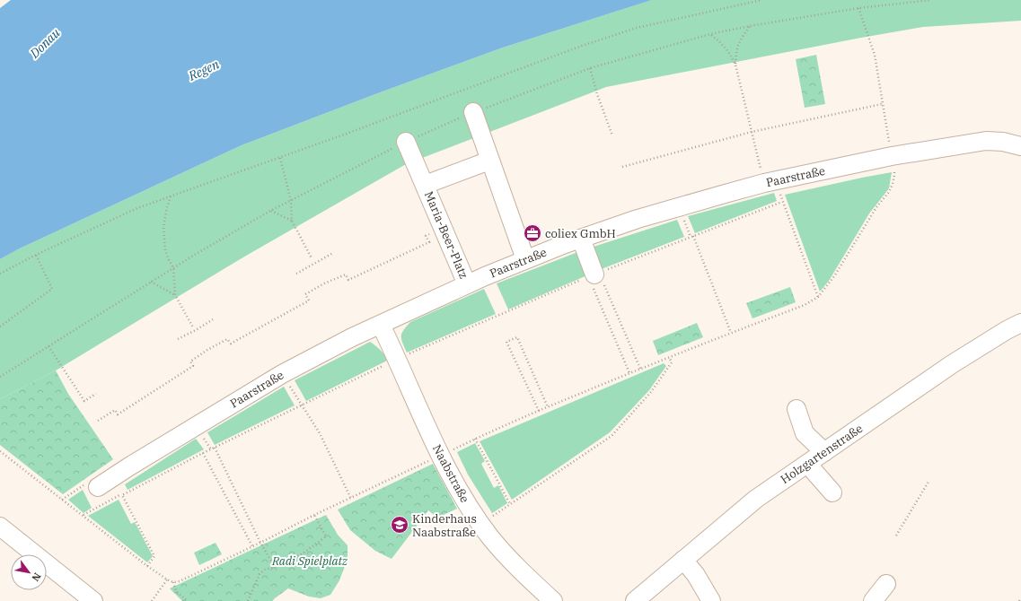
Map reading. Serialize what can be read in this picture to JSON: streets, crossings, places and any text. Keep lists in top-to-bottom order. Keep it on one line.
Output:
{"streets":{"street":["Paarstraße","Maria-Beer-Platz","Holzgartenstraße","Naabstraße"]},"crossings":[["Paarstraße","Maria-Beer-Platz"],["Paarstraße","Naabstraße"]],"water":["Donau","Regen"],"parks":["Radi Spielplatz"],"places":{"office":["coliex GmbH"],"school or university":["Kinderhaus Naabstraße"]},"north":"bottom right"}
